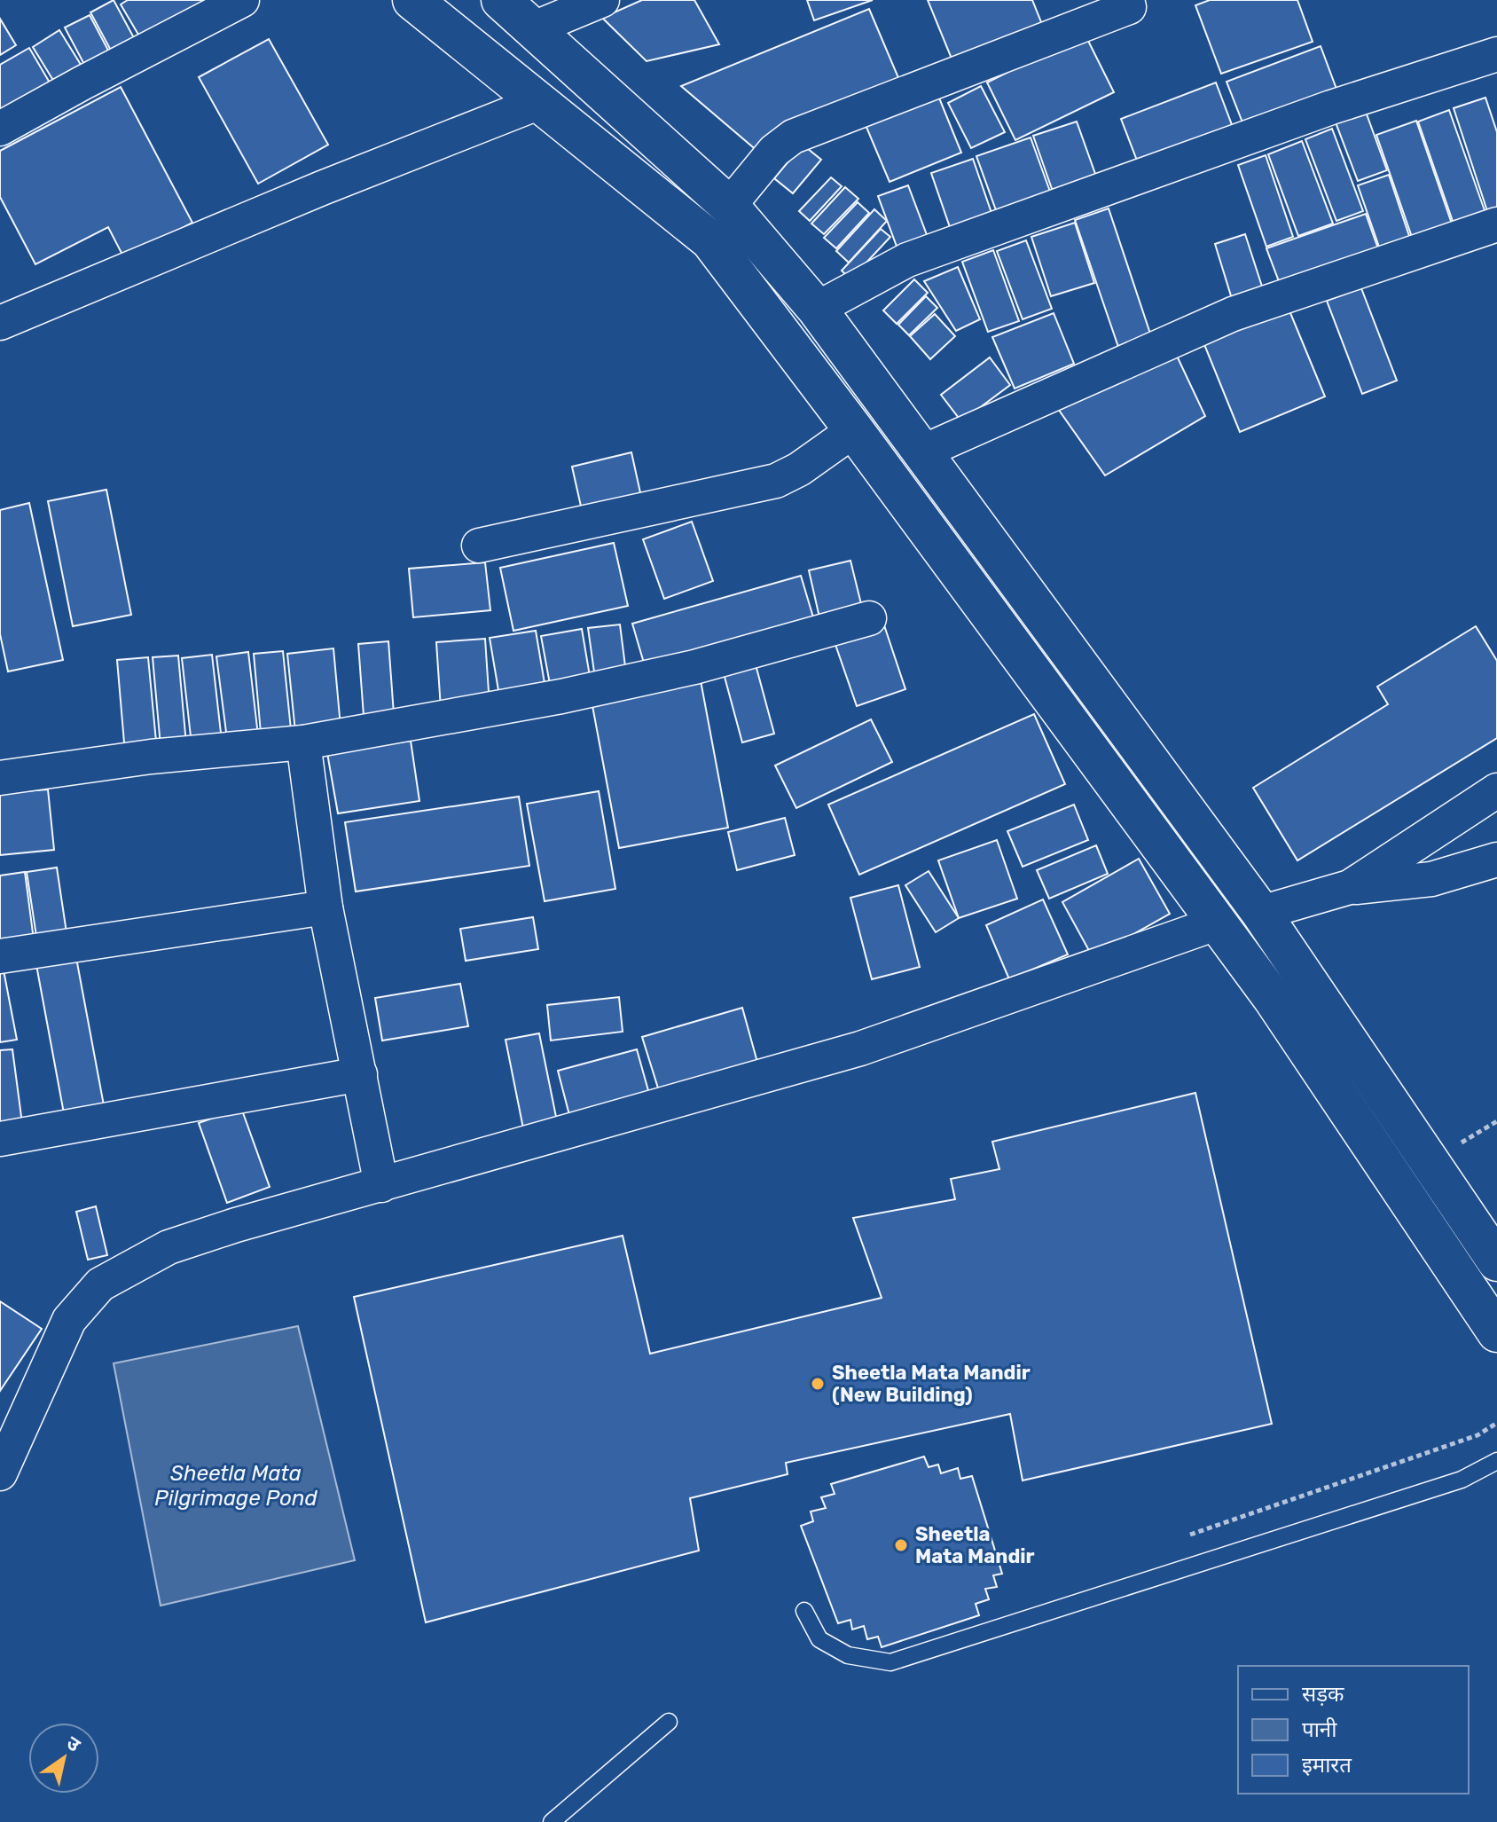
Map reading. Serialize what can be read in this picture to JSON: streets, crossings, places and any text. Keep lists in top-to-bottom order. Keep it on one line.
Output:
{"water":["Sheetla Mata Pilgrimage Pond"],"places":["Sheetla Mata Mandir (New Building)","Sheetla Mata Mandir"],"legend":["सड़क","पानी","इमारत"],"north":"top right"}
